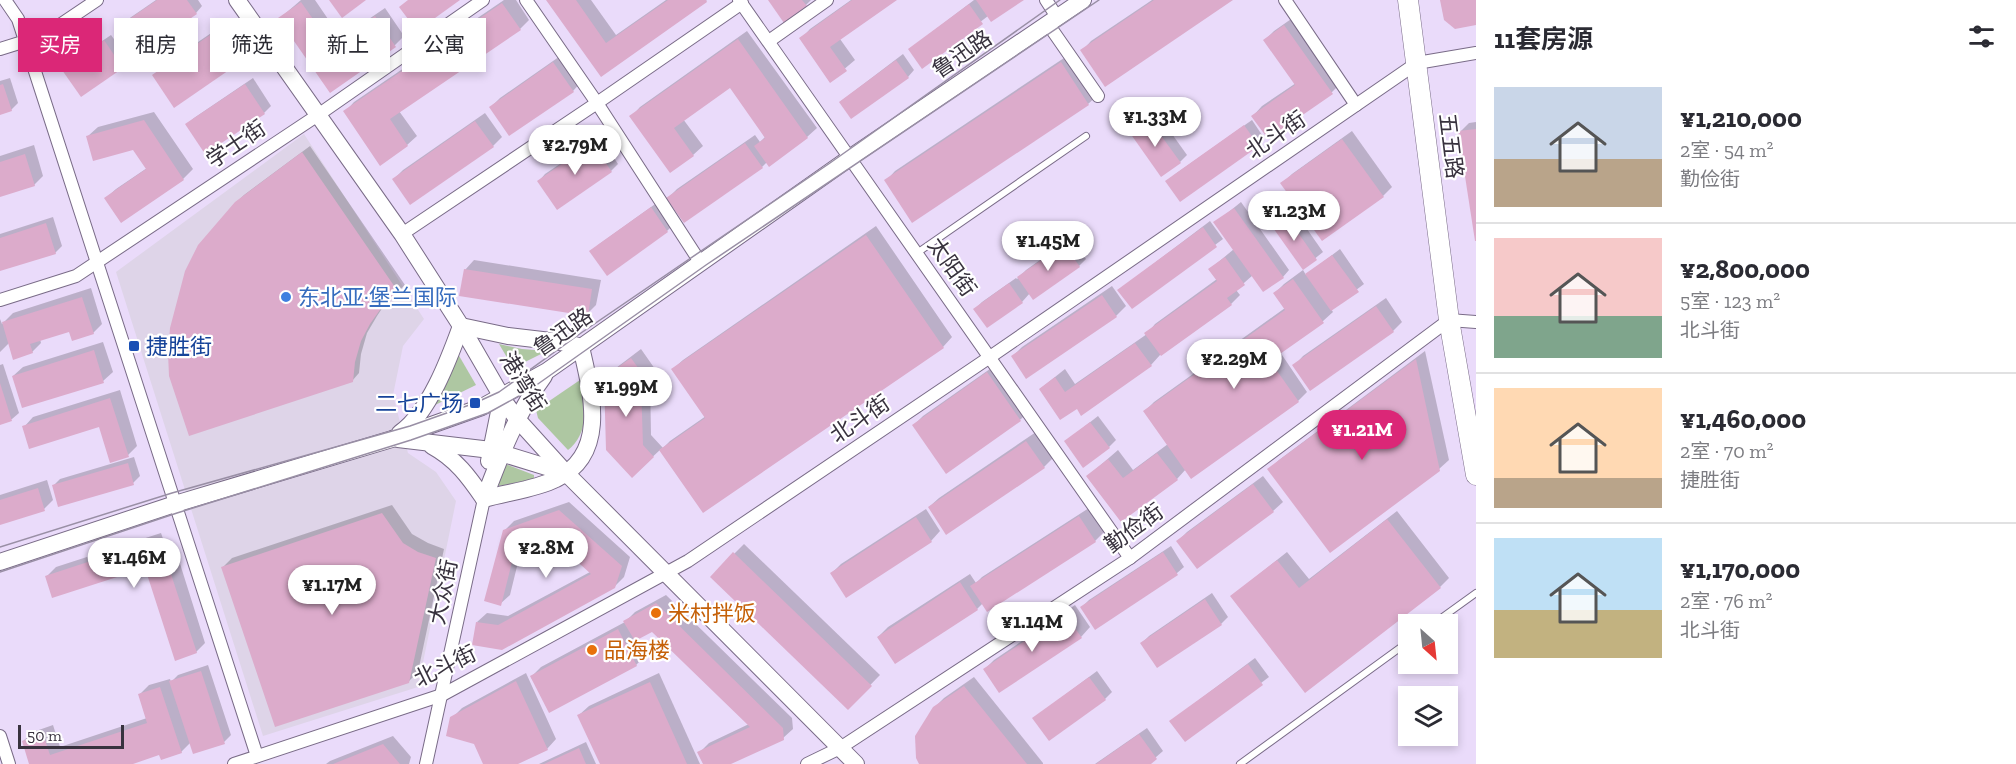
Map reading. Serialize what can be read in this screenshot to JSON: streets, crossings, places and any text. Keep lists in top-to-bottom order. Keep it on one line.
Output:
{"streets":{"main road":["鲁迅路","五五路","港湾街"],"street":["北斗街","学士街","太阳街","勤俭街","大众街"]},"crossings":[["鲁迅路","太阳街"],["鲁迅路","港湾街"],["北斗街","五五路"],["北斗街","太阳街"],["北斗街","港湾街"],["北斗街","大众街"],["学士街","港湾街"],["五五路","勤俭街"],["太阳街","勤俭街"],["港湾街","勤俭街"]],"places":{"other":["东北亚·堡兰国际","米村拌饭","品海楼"],"transit":["捷胜街","二七广场"]},"scale_bar":"50 m","north":"bottom right","page":{"heading":"11套房源","chip":["买房","租房","筛选","新上","公寓"],"list":[{"name":"¥1,210,000","note":"2室 · 54 m² · 勤俭街"},{"name":"¥2,800,000","note":"5室 · 123 m² · 北斗街"},{"name":"¥1,460,000","note":"2室 · 70 m² · 捷胜街"},{"name":"¥1,170,000","note":"2室 · 76 m² · 北斗街"}],"price":["¥1.33M","¥2.79M","¥1.23M","¥1.45M","¥2.29M","¥1.99M","¥1.21M","¥2.8M","¥1.46M","¥1.17M","¥1.14M"],"scale":"50 m"}}
